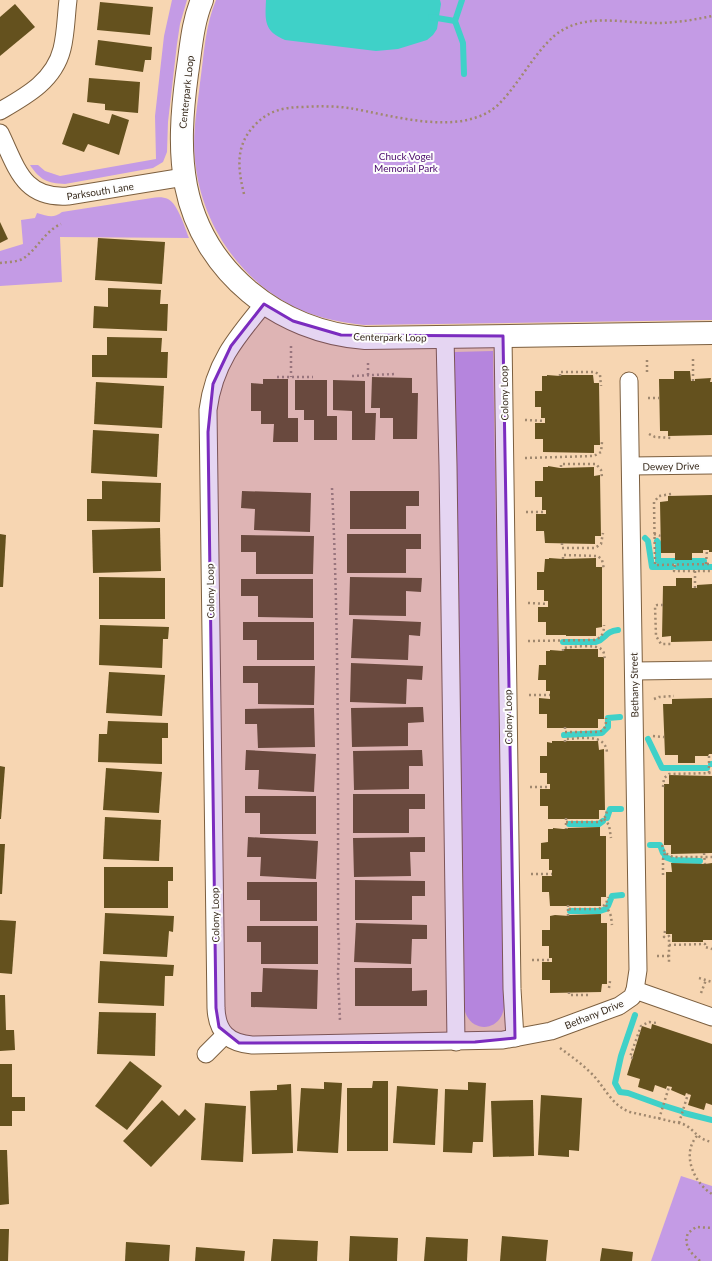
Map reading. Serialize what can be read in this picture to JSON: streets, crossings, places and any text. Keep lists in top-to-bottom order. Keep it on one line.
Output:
{"streets":{"street":["Centerpark Loop","Parksouth Lane","Colony Loop","Dewey Drive","Bethany Street","Bethany Drive"]},"crossings":[["Centerpark Loop","Parksouth Lane"],["Centerpark Loop","Colony Loop"],["Colony Loop","Bethany Drive"],["Dewey Drive","Bethany Street"],["Bethany Street","Bethany Drive"]],"parks":["Chuck Vogel Memorial Park"]}
